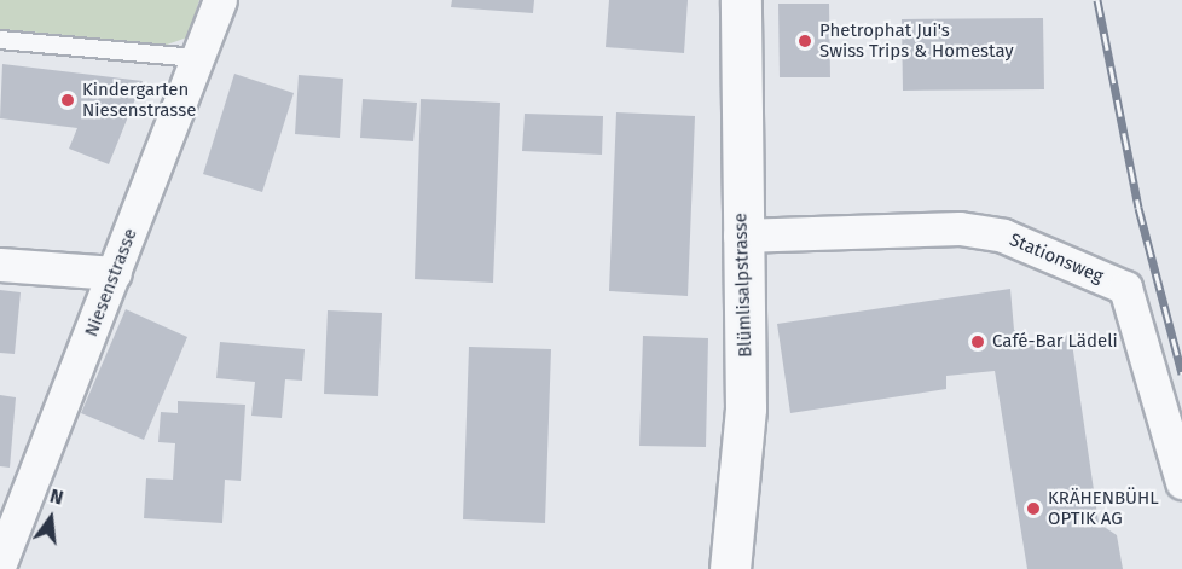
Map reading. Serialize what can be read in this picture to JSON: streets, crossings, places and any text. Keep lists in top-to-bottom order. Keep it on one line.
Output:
{"streets":{"street":["Stationsweg","Niesenstrasse","Blümlisalpstrasse"]},"crossings":[["Stationsweg","Blümlisalpstrasse"]],"places":["Phetrophat Jui's Swiss Trips & Homestay","Kindergarten Niesenstrasse","Café-Bar Lädeli","KRÄHENBÜHL OPTIK AG"],"north":"top"}
